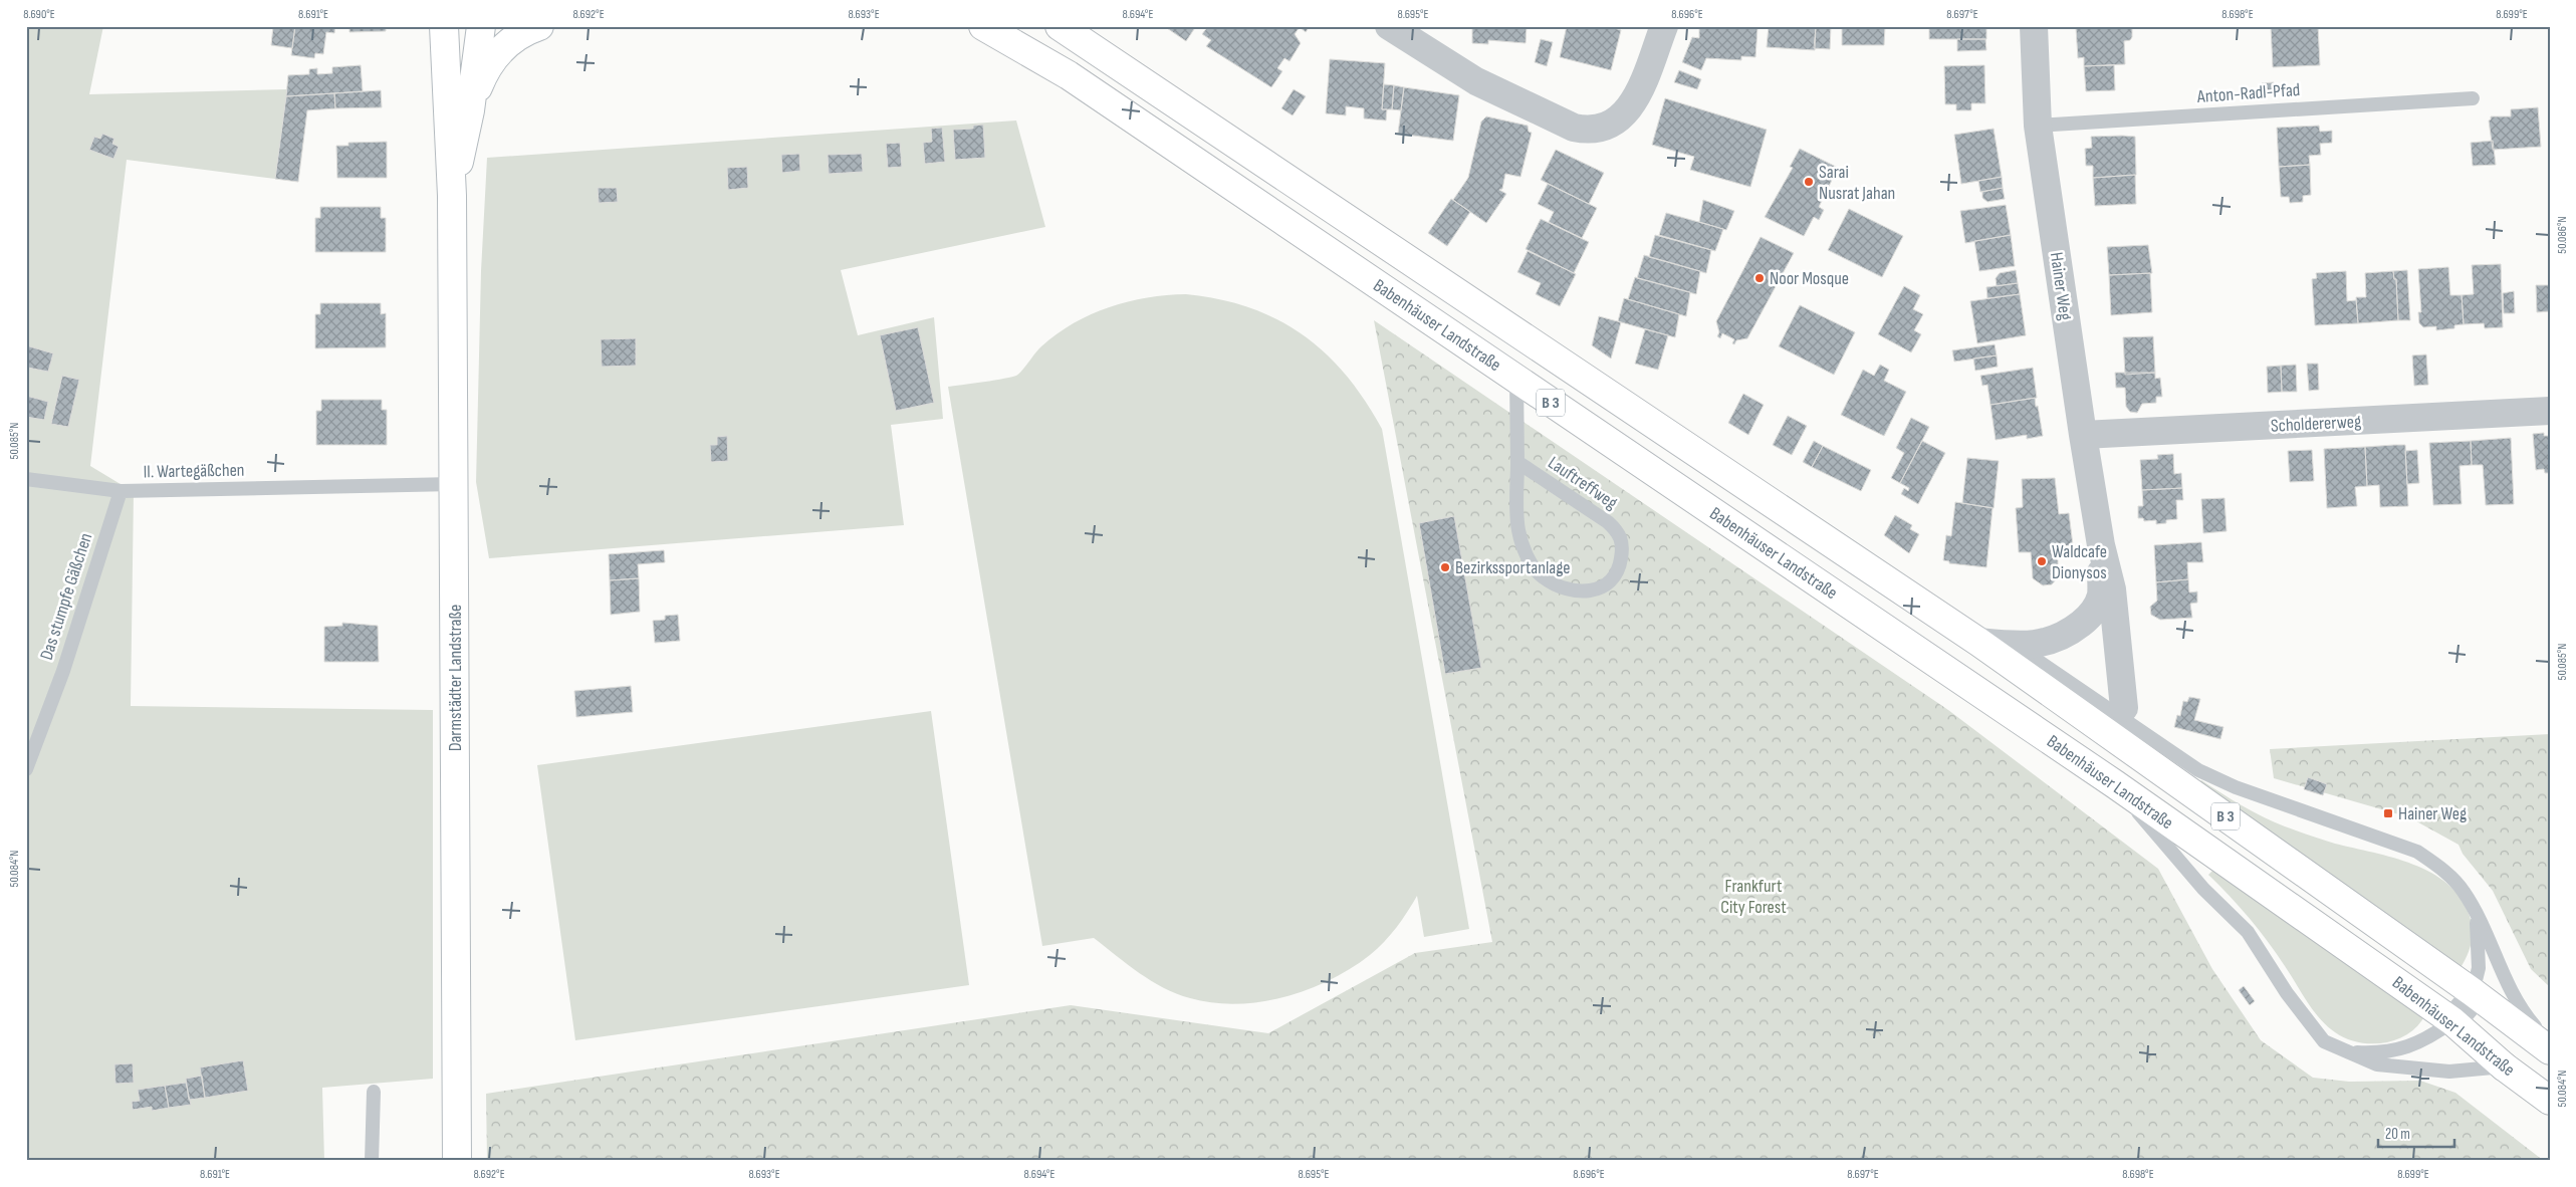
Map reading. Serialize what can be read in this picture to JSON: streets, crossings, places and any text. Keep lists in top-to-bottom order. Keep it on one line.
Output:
{"streets":{"main road":["Babenhäuser Landstraße","B 3","Darmstädter Landstraße"],"street":["Hainer Weg","Scholdererweg"],"lane":["Anton-Radl-Pfad","II. Wartegäßchen","Lauftreffweg","Das stumpfe Gäßchen"]},"crossings":[["Anton-Radl-Pfad","Hainer Weg"],["Hainer Weg","Babenhäuser Landstraße"],["Hainer Weg","Scholdererweg"],["Babenhäuser Landstraße","Lauftreffweg"],["II. Wartegäßchen","Das stumpfe Gäßchen"],["II. Wartegäßchen","Darmstädter Landstraße"]],"parks":["Frankfurt City Forest"],"places":{"other":["Sarai Nusrat Jahan","Noor Mosque","Waldcafe Dionysos","Bezirkssportanlage"],"transit":["Hainer Weg"]},"scale_bar":"20 m","coordinates":["8.690°E","8.691°E","8.692°E","8.693°E","8.694°E","8.695°E","8.696°E","8.697°E","8.698°E","8.699°E","50.086°N","50.085°N","50.084°N"]}
